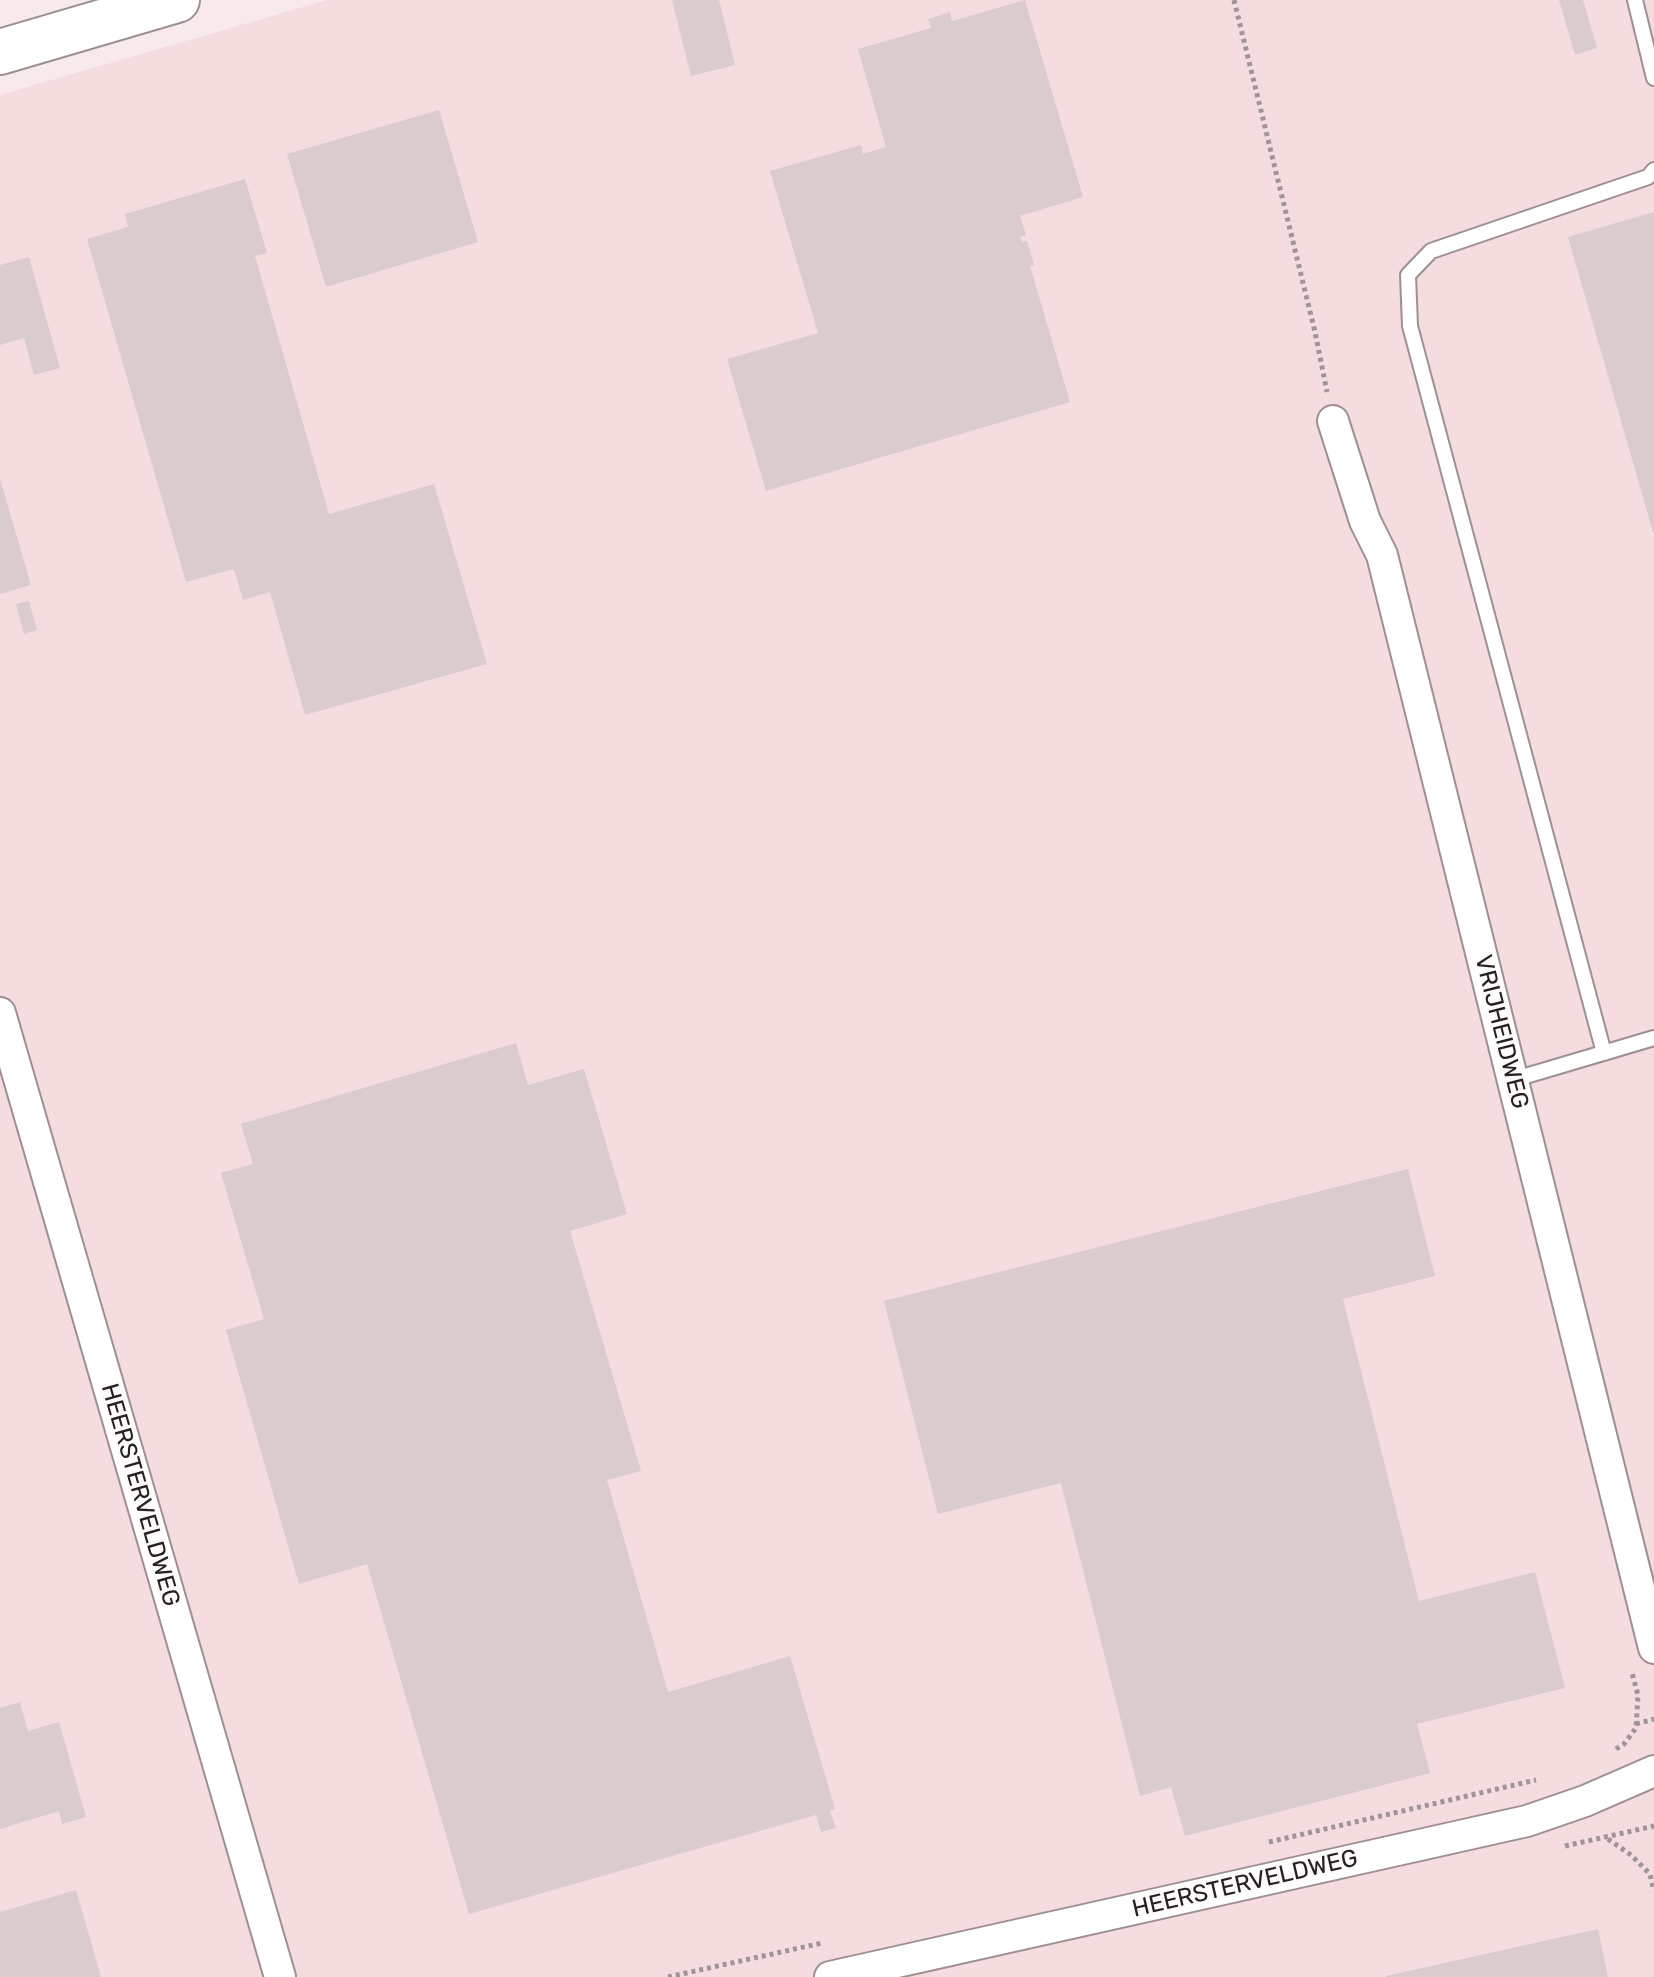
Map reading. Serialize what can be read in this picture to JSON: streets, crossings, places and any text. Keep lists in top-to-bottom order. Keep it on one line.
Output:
{"streets":{"street":["VRIJHEIDWEG","HEERSTERVELDWEG"]}}
